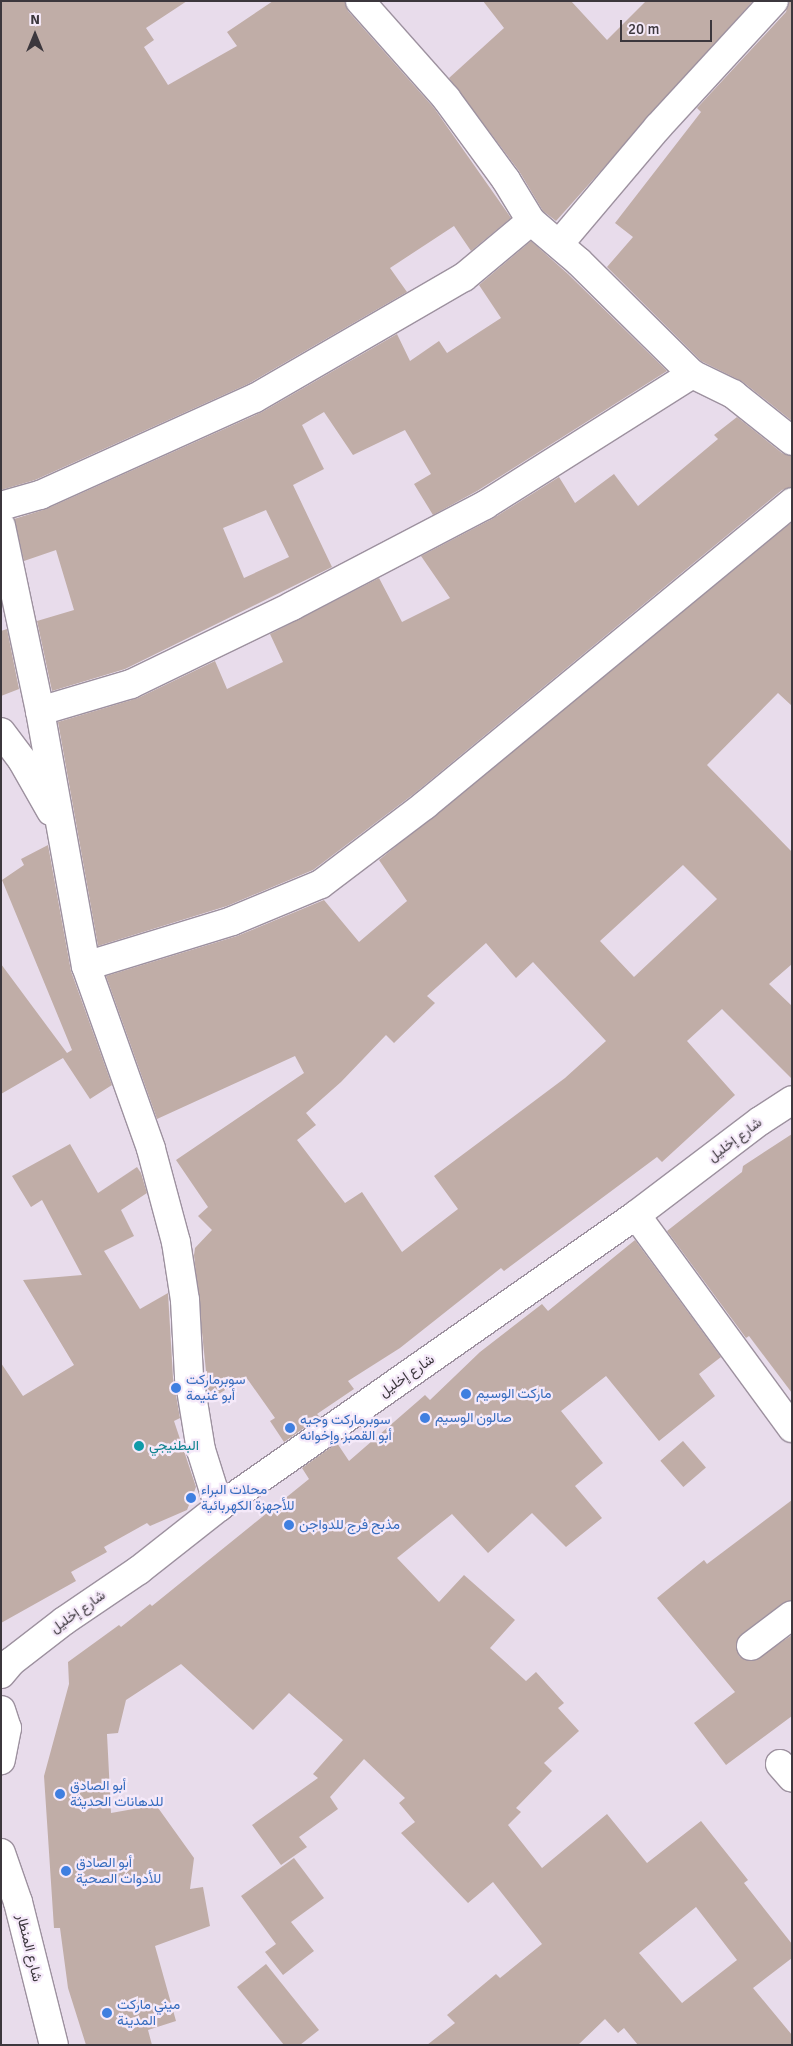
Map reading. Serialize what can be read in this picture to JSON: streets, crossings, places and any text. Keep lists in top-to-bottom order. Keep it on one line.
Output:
{"streets":{"street":["شارع إخليل","شارع المنطار"]},"places":["سوبرماركت أبو غنيمة","ماركت الوسيم","صالون الوسيم","سوبرماركت وجيه أبو القمبز وإخوانه","البطنيجي","محلات البراء للأجهزة الكهربائية","مذبح فرج للدواجن","أبو الصادق للدهانات الحديثة","أبو الصادق للأدوات الصحية","ميني ماركت المدينة"],"scale_bar":"20 m","north":"top"}
